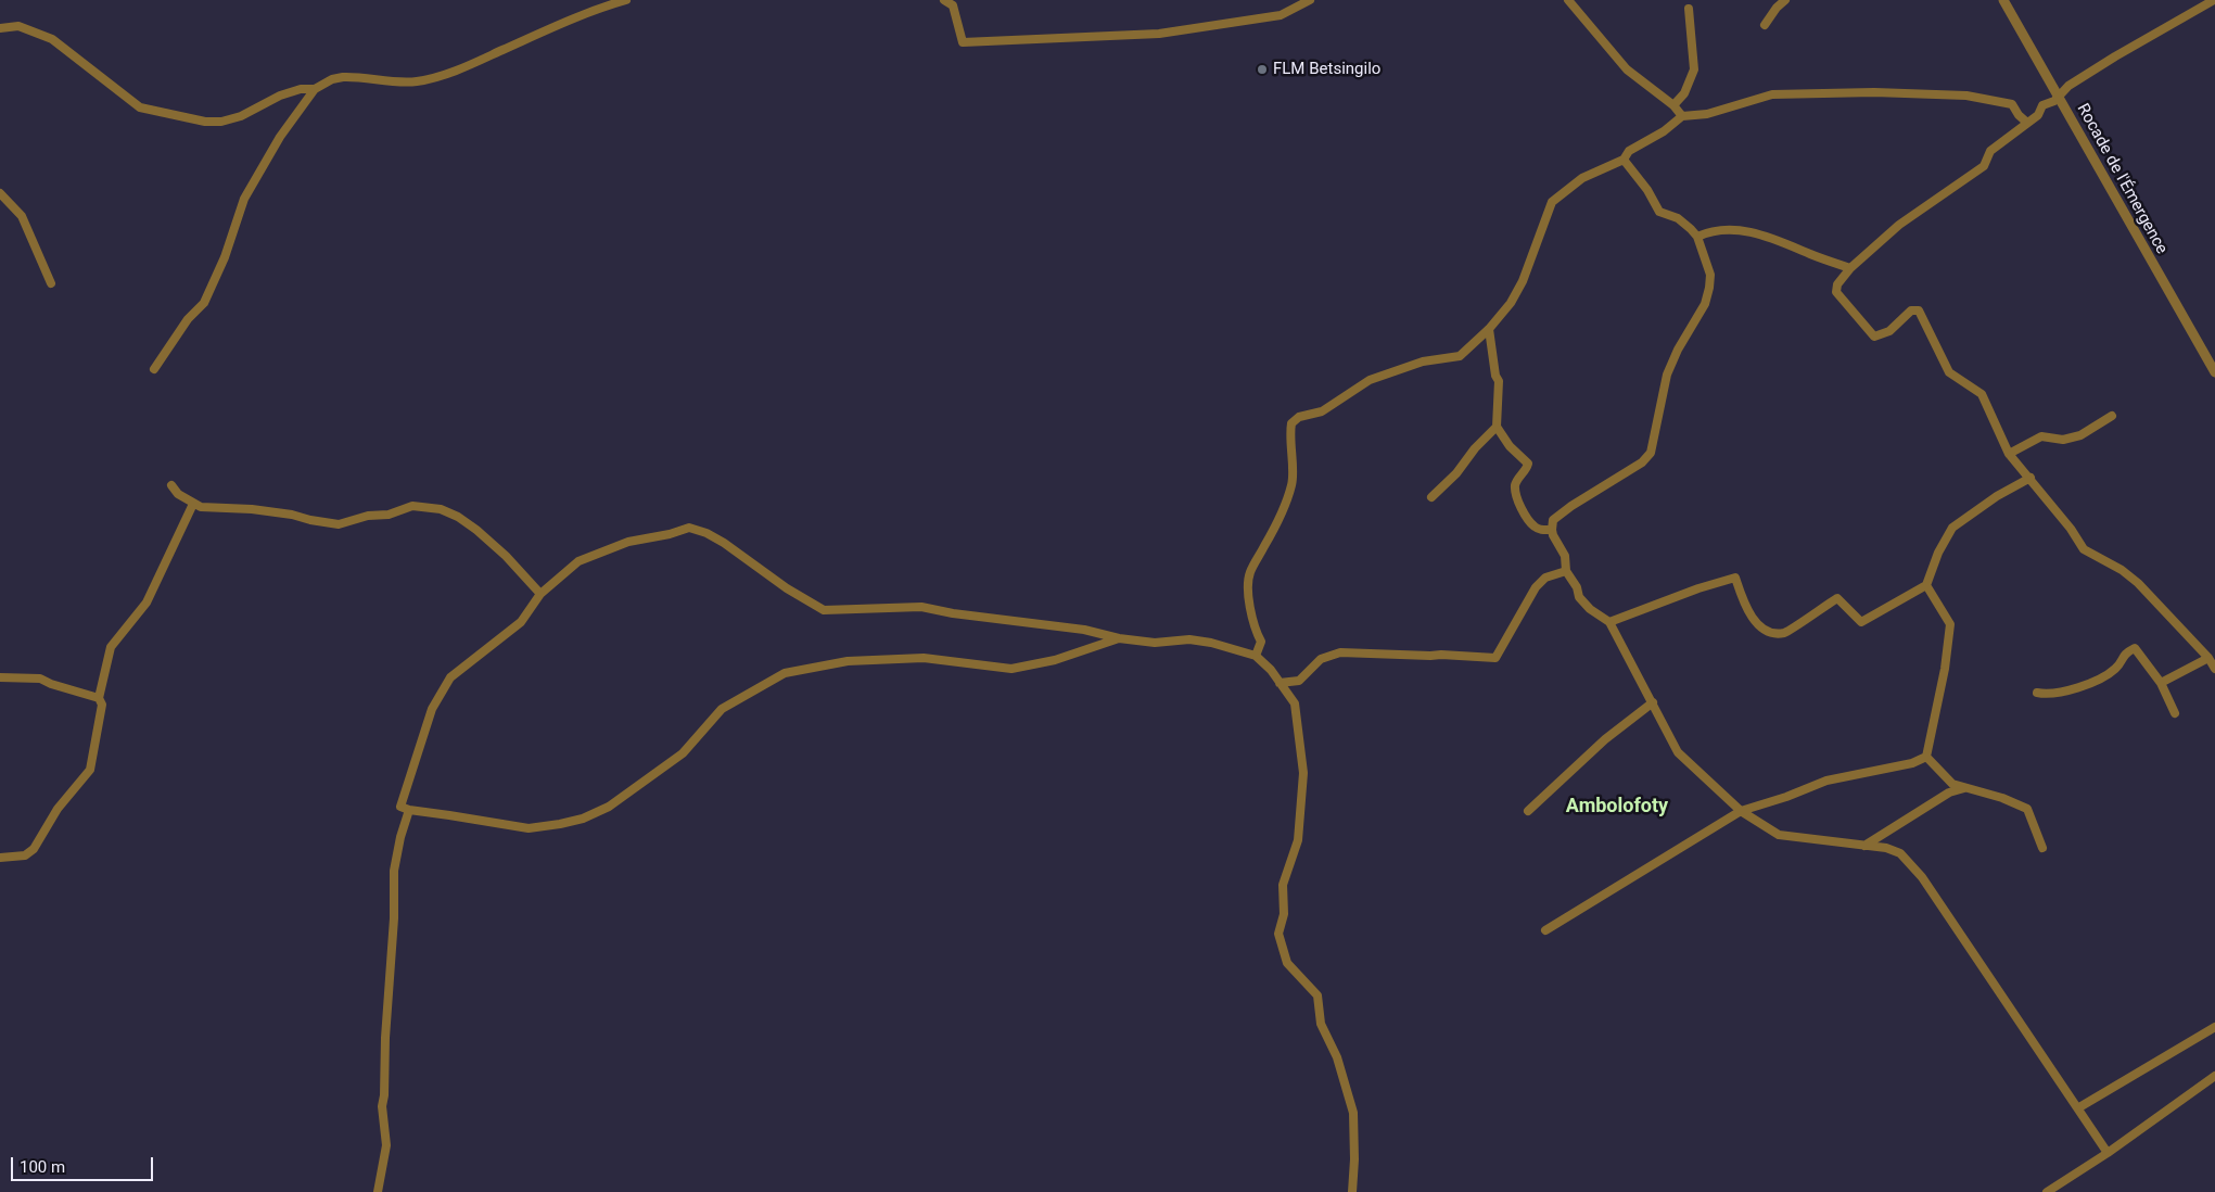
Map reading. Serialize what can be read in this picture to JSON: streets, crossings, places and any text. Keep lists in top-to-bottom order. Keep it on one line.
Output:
{"streets":{"street":["Rocade de l'Émergence"]},"districts":["Ambolofoty"],"places":["FLM Betsingilo"],"scale_bar":"100 m"}
